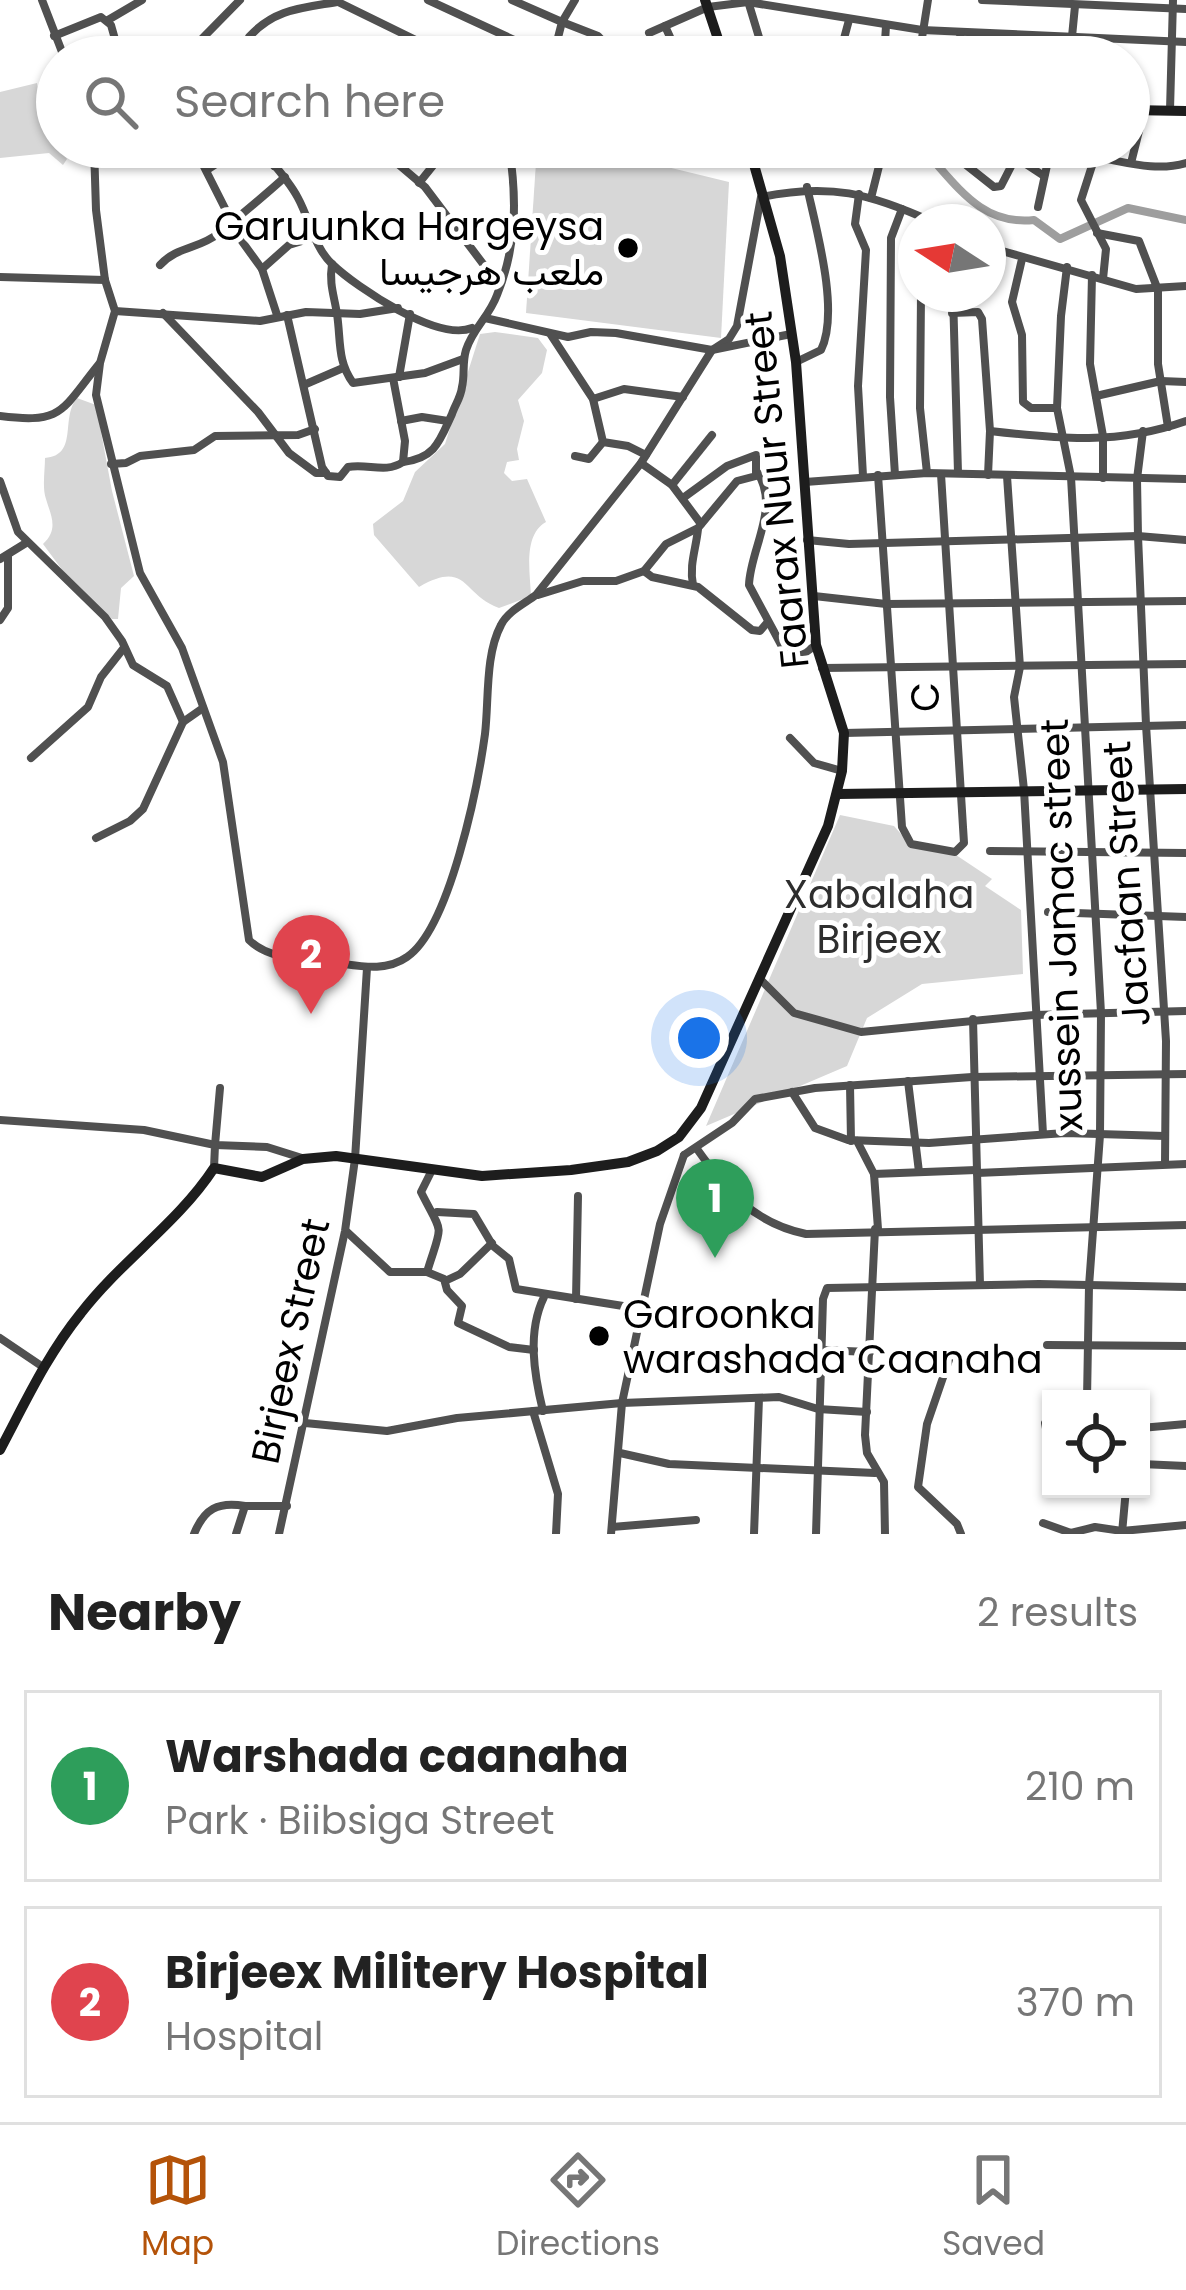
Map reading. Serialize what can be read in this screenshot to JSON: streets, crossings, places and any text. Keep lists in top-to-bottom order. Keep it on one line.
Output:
{"streets":{"main road":["Faarax Nuur Street"],"street":["C","Jacfaan Street","xussein Jamac street","Birjeex Street"]},"parks":["Xabalaha Birjeex"],"places":["Garuunka Hargeysa ملعب هرجيسا","Garoonka warashada Caanaha"],"north":"left","page":{"search":"Search here","pins":["2","1"],"heading":["Nearby","2 results"],"list":[{"mark":"1","name":"Warshada caanaha","note":"Park · Biibsiga Street","value":"210 m"},{"mark":"2","name":"Birjeex Militery Hospital","note":"Hospital","value":"370 m"}],"nav":["Map","Directions","Saved"]}}
